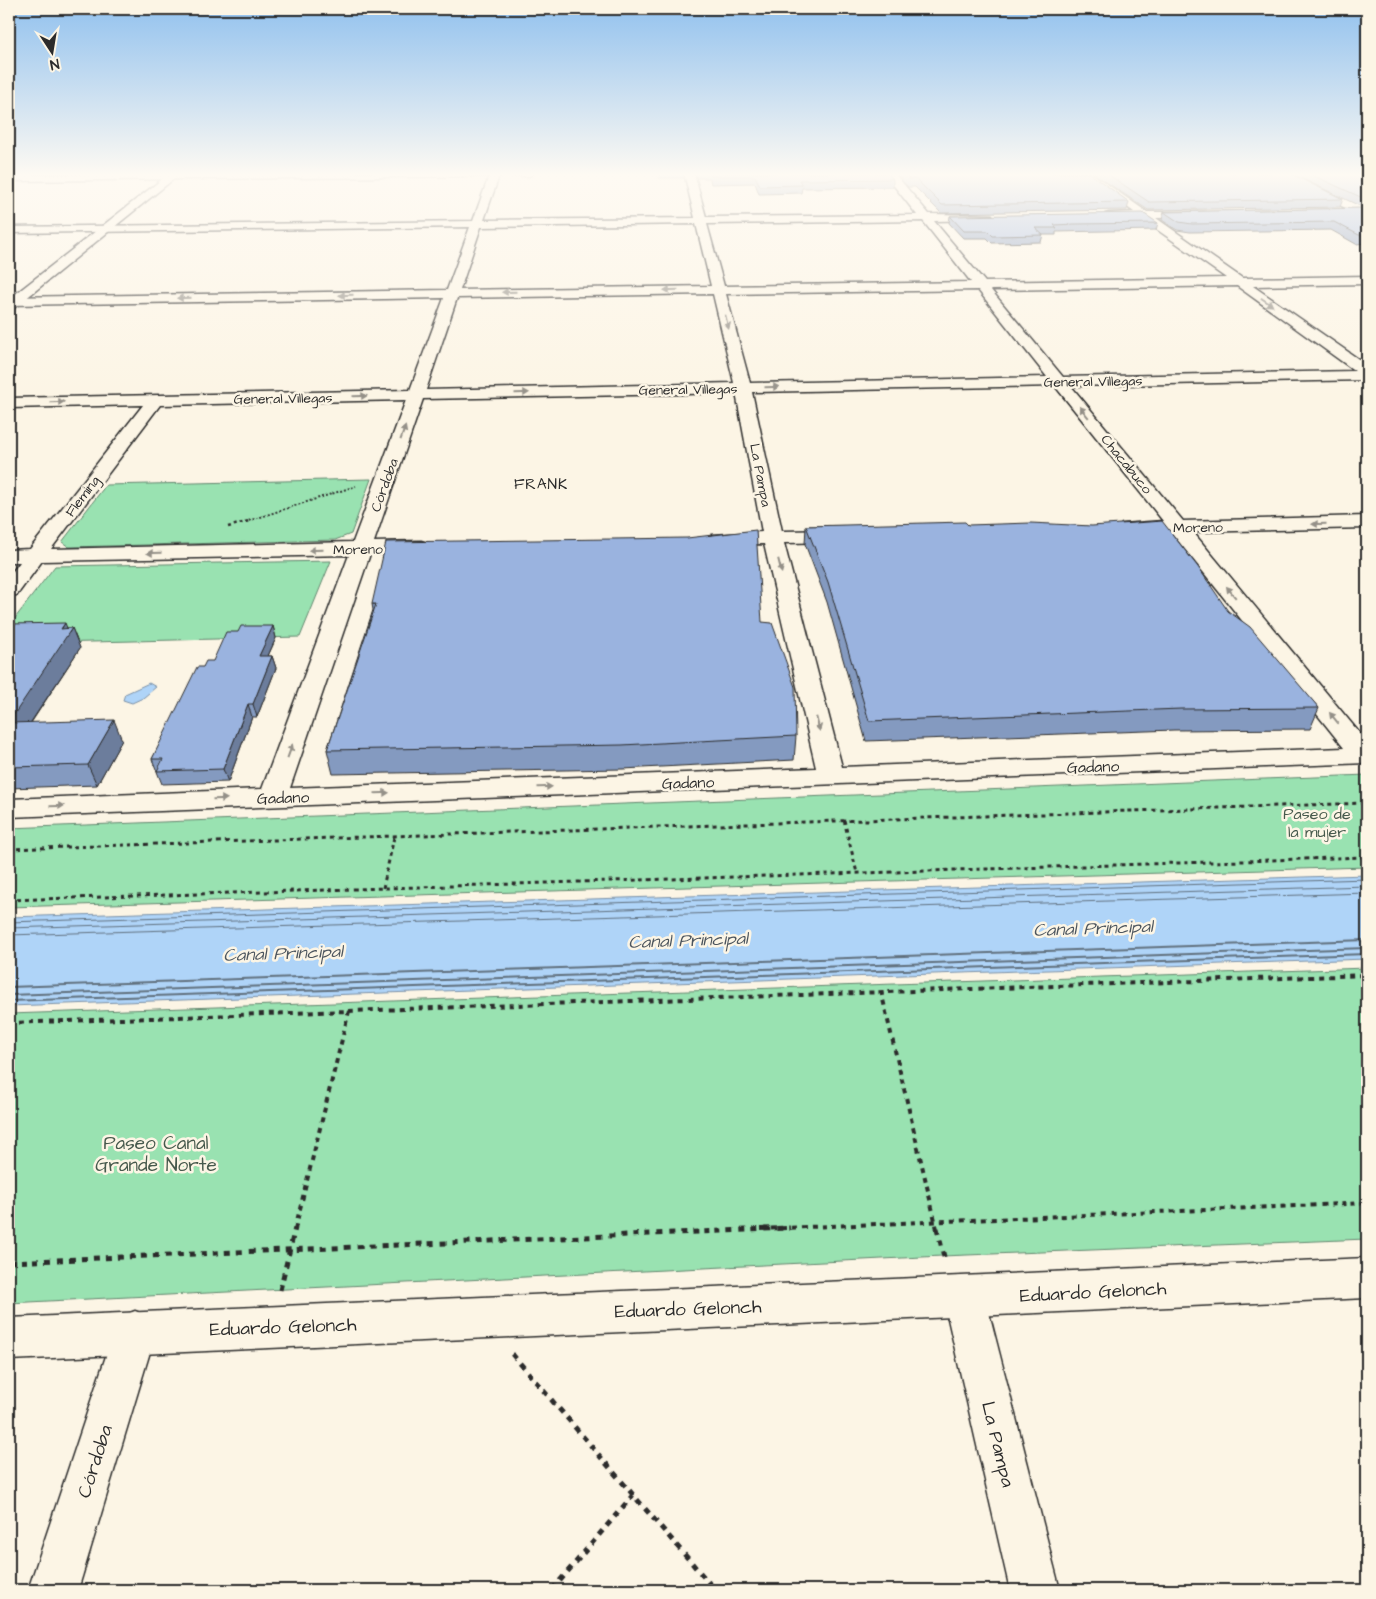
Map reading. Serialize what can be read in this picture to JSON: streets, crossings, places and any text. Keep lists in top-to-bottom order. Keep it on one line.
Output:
{"streets":{"street":["General Villegas","Chacabuco","La Pampa","Córdoba","Fleming","Moreno","Gadano","Eduardo Gelonch"]},"crossings":[["General Villegas","Chacabuco"],["General Villegas","La Pampa"],["General Villegas","Córdoba"],["General Villegas","Fleming"],["Chacabuco","Moreno"],["Chacabuco","Gadano"],["La Pampa","Gadano"],["La Pampa","Eduardo Gelonch"],["Córdoba","Moreno"],["Córdoba","Gadano"],["Córdoba","Eduardo Gelonch"],["Fleming","Moreno"]],"one_way":["La Pampa","Córdoba","Gadano"],"districts":["FRANK"],"water":["Canal Principal"],"parks":["Paseo de la mujer","Paseo Canal Grande Norte"],"north":"bottom"}
